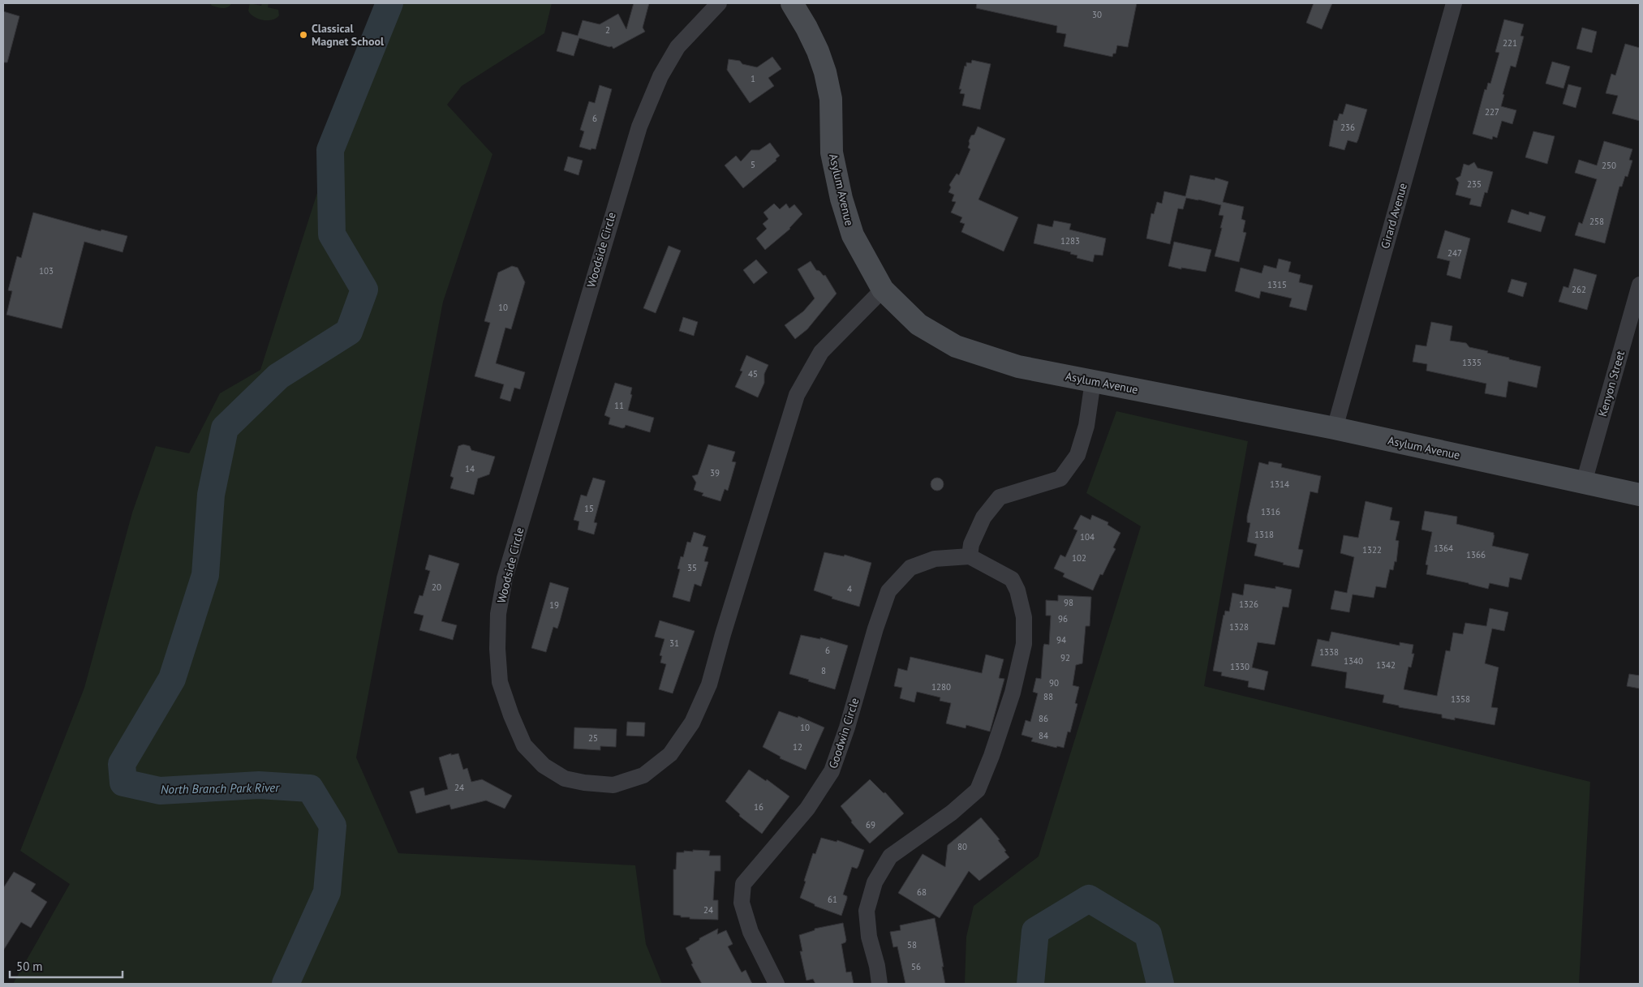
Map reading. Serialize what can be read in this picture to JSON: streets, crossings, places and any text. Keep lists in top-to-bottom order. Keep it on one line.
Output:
{"streets":{"main road":["Asylum Avenue"],"street":["Girard Avenue","Woodside Circle","Kenyon Street","Goodwin Circle"]},"crossings":[["Asylum Avenue","Girard Avenue"],["Asylum Avenue","Woodside Circle"],["Asylum Avenue","Kenyon Street"]],"water":["North Branch Park River"],"places":["Classical Magnet School"],"house_numbers":["30","2","221","1","227","6","236","5","250","235","258","1283","247","103","1315","262","10","1335","45","11","14","39","1314","15","1316","1318","104","1364","1322","1366","102","35","20","4","98","1326","19","96","1328","94","31","6","1338","92","1340","1342","1330","8","90","1280","88","1358","86","10","84","25","12","24","16","69","80","68","61","24","58","56"],"scale_bar":"50 m"}
